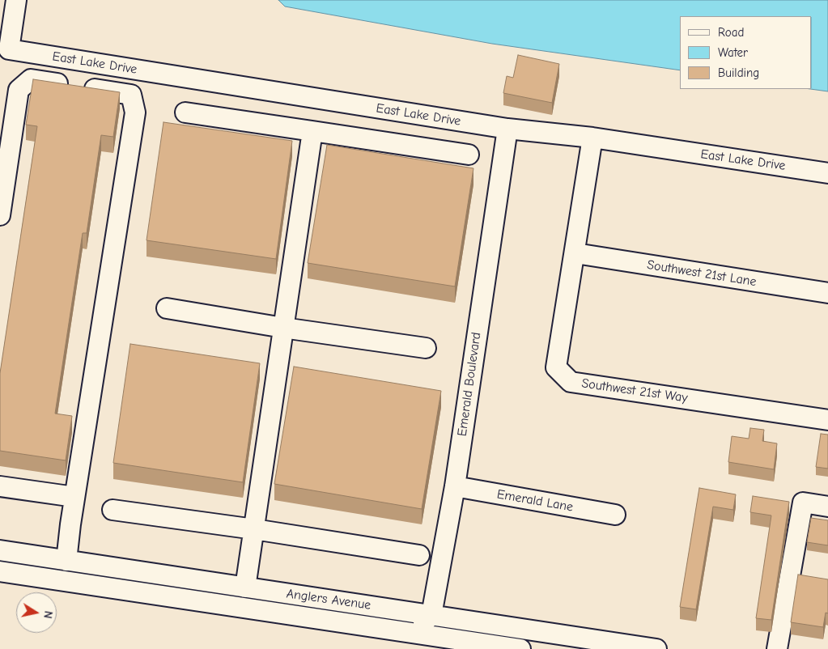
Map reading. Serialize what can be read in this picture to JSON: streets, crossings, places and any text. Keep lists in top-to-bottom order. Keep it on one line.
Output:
{"streets":{"street":["East Lake Drive","Southwest 21st Lane","Emerald Boulevard","Southwest 21st Way","Emerald Lane","Anglers Avenue"]},"crossings":[["East Lake Drive","Emerald Boulevard"],["East Lake Drive","Southwest 21st Way"],["Southwest 21st Lane","Southwest 21st Way"],["Emerald Boulevard","Emerald Lane"],["Emerald Boulevard","Anglers Avenue"]],"legend":["Road","Water","Building"],"north":"right"}
